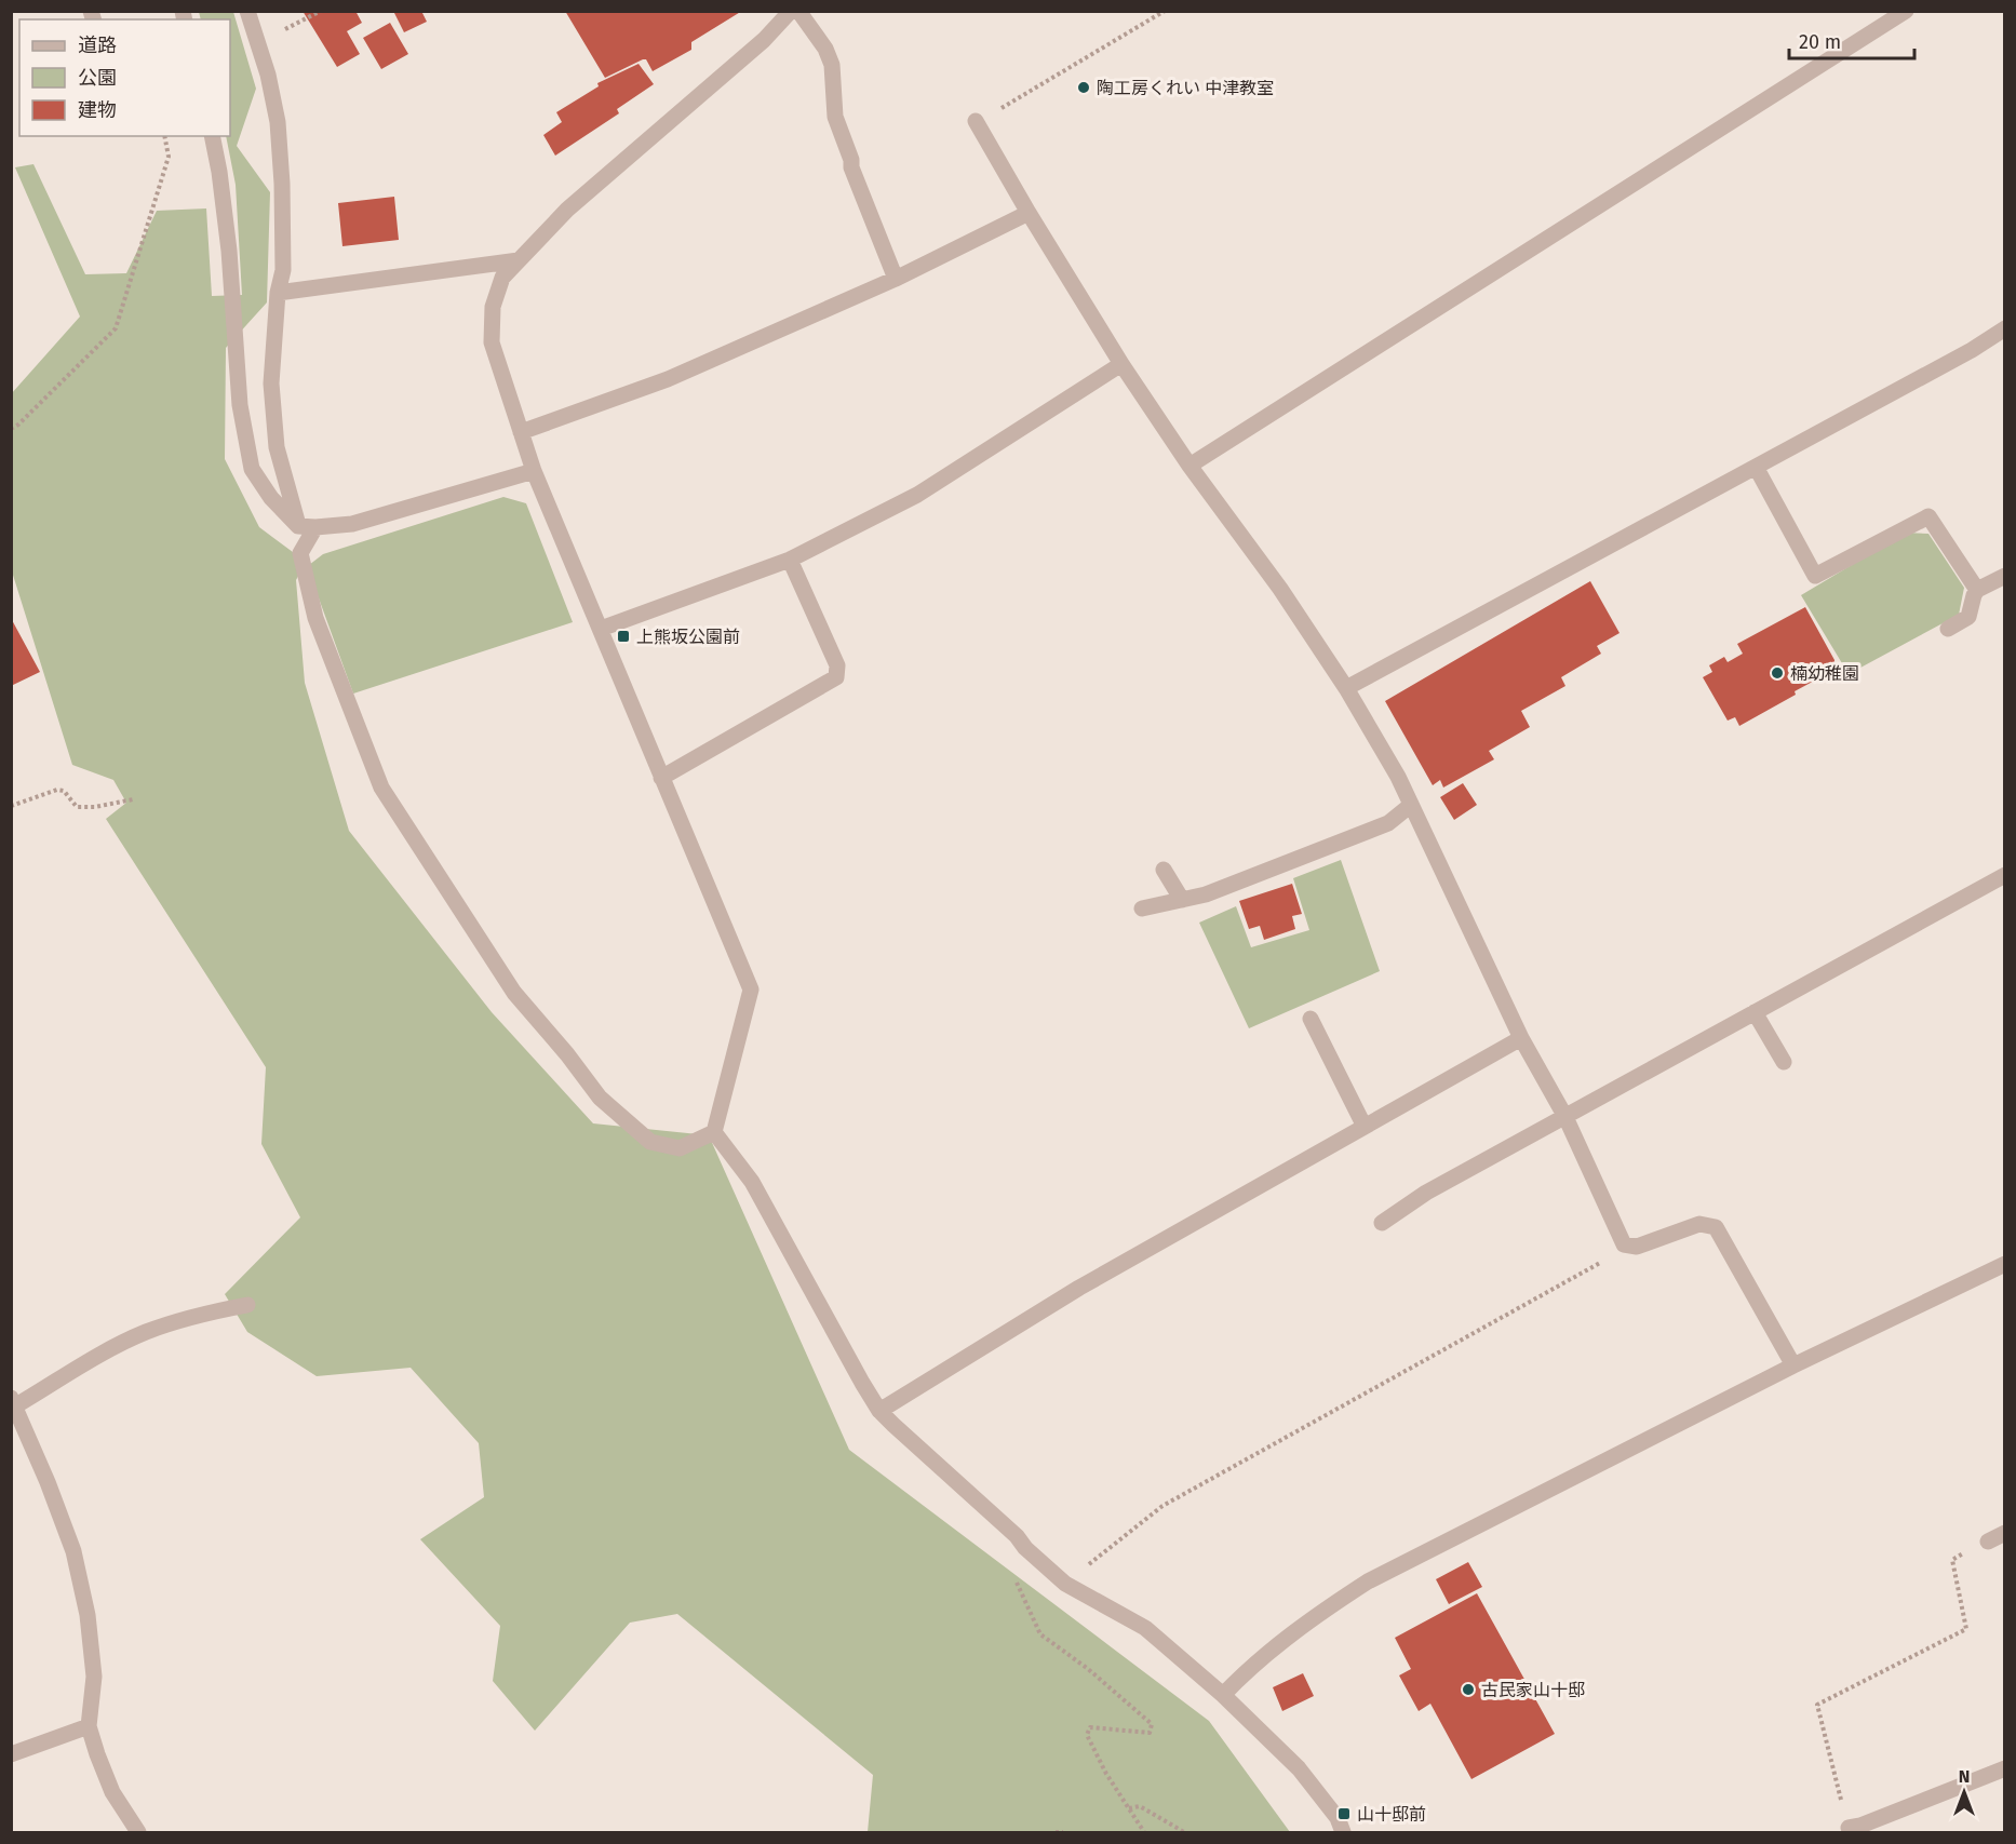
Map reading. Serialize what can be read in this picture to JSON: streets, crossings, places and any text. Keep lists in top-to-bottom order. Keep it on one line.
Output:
{"places":{"other":["陶工房くれい 中津教室","楠幼稚園","古民家山十邸"],"transit":["上熊坂公園前","山十邸前"]},"legend":["道路","公園","建物"],"scale_bar":"20 m","north":"top"}
